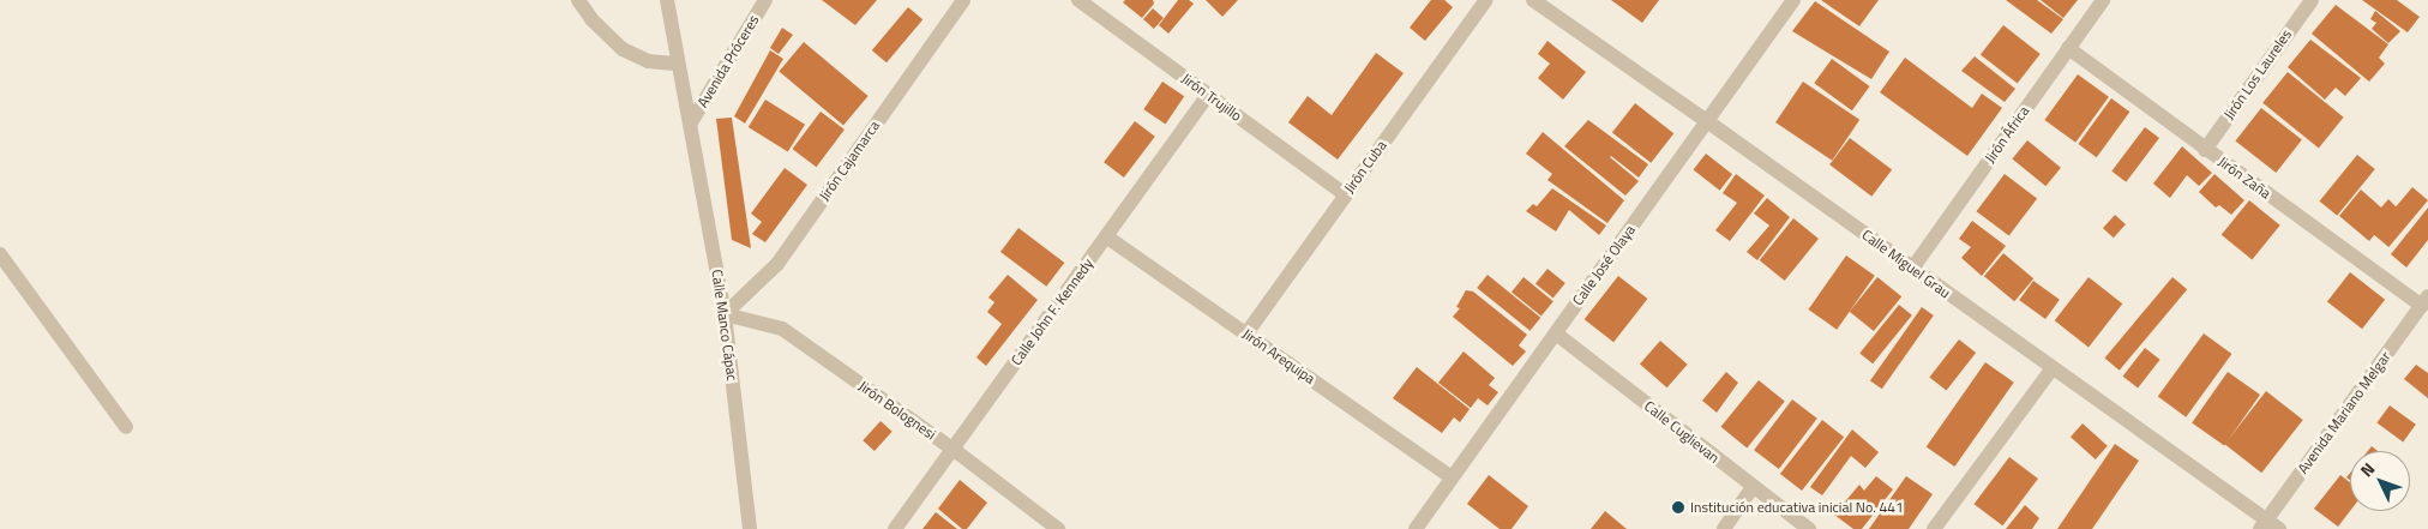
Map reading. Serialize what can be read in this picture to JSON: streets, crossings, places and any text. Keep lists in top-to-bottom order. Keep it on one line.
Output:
{"streets":{"street":["Avenida Próceres","Jirón Los Laureles","Jirón Trujillo","Jirón África","Jirón Cajamarca","Jirón Cuba","Jirón Zaña","Calle Miguel Grau","Calle José Olaya","Calle John F. Kennedy","Calle Manco Cápac","Jirón Arequipa","Jirón Bolognesi","Avenida Mariano Melgar","Calle Cuglievan"]},"crossings":[["Avenida Próceres","Calle Manco Cápac"],["Jirón Los Laureles","Jirón Zaña"],["Jirón Trujillo","Jirón Cuba"],["Jirón Trujillo","Calle John F. Kennedy"],["Jirón África","Jirón Zaña"],["Jirón África","Calle Miguel Grau"],["Jirón Cajamarca","Calle Manco Cápac"],["Jirón Cajamarca","Jirón Bolognesi"],["Jirón Cuba","Jirón Arequipa"],["Jirón Zaña","Avenida Mariano Melgar"],["Calle Miguel Grau","Calle José Olaya"],["Calle Miguel Grau","Avenida Mariano Melgar"],["Calle José Olaya","Jirón Arequipa"],["Calle José Olaya","Calle Cuglievan"],["Calle John F. Kennedy","Jirón Arequipa"],["Calle John F. Kennedy","Jirón Bolognesi"],["Calle Manco Cápac","Jirón Bolognesi"]],"places":["Institución educativa inicial No. 441"],"north":"top left"}
